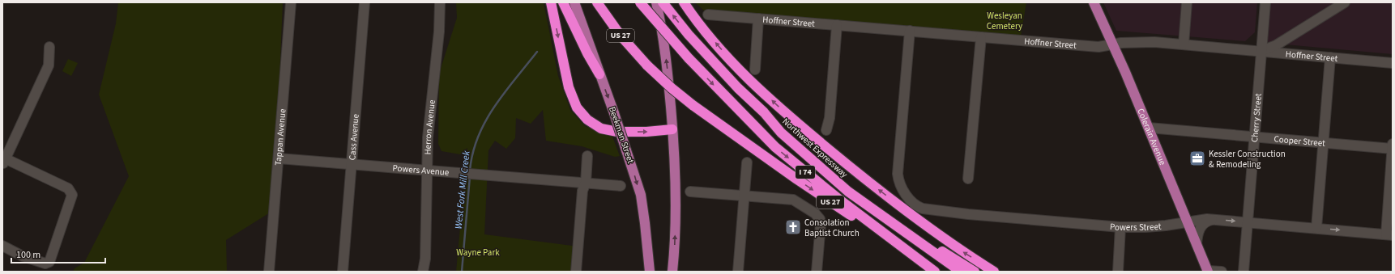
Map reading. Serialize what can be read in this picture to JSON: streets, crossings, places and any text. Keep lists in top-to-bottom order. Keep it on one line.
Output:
{"streets":{"highway":["US 27","Northwest Expressway","I 74"],"main road":["Beekman Street","Colerain Avenue"],"street":["Hoffner Street","Cherry Street","Herron Avenue","Tappan Avenue","Cass Avenue","Cooper Street","Powers Avenue","Powers Street"]},"crossings":[["Hoffner Street","Cherry Street"],["Hoffner Street","Colerain Avenue"],["Hoffner Street","Powers Street"],["US 27","I 74"],["Cherry Street","Cooper Street"],["Cherry Street","Powers Street"],["Herron Avenue","Powers Avenue"],["Colerain Avenue","Cooper Street"],["Colerain Avenue","Powers Street"],["Tappan Avenue","Powers Avenue"],["Cass Avenue","Powers Avenue"]],"water":["West Fork Mill Creek"],"parks":["Wesleyan Cemetery","Wayne Park"],"places":{"office":["Kessler Construction & Remodeling"],"church":["Consolation Baptist Church"]},"scale_bar":"100 m"}
